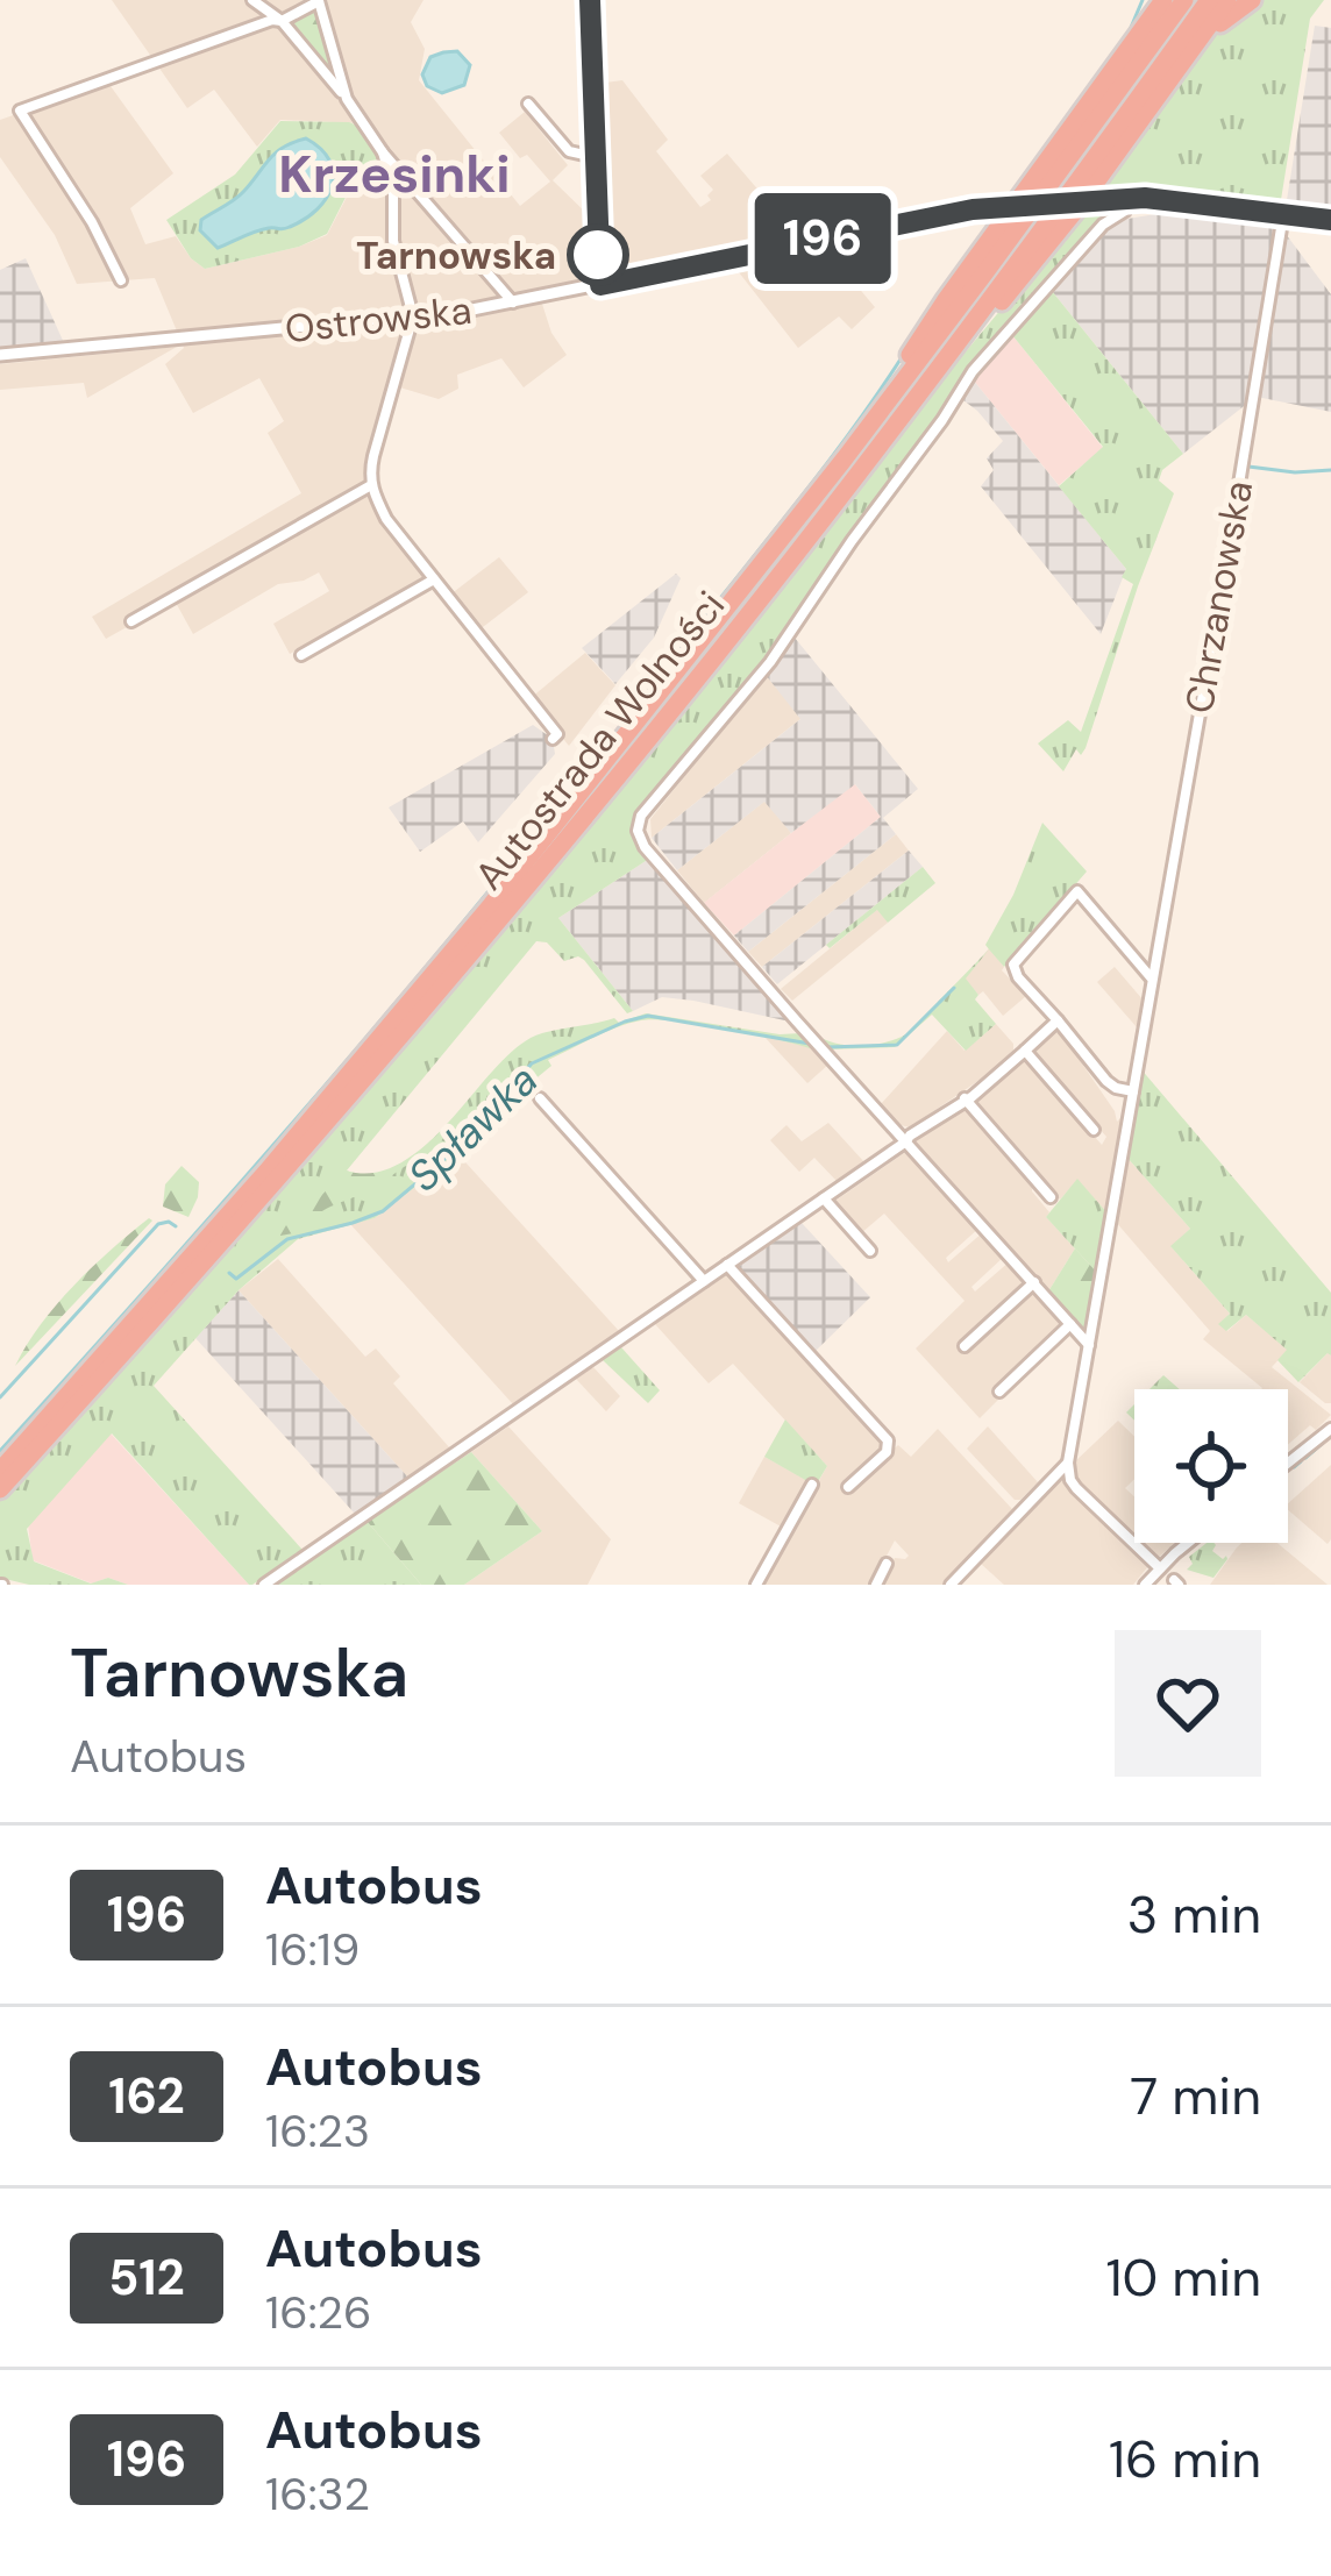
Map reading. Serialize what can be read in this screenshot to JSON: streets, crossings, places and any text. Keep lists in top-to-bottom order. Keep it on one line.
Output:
{"streets":{"highway":["Autostrada Wolności"],"street":["Ostrowska","Chrzanowska"]},"crossings":[["Ostrowska","Chrzanowska"]],"districts":["Krzesinki"],"water":["Spławka"],"places":["Tarnowska"],"lines":["bus line 196"],"page":{"on_map":"196","heading":["Tarnowska","Autobus"],"list":[{"mark":"196","name":"Autobus","note":"16:19","value":"3 min"},{"mark":"162","name":"Autobus","note":"16:23","value":"7 min"},{"mark":"512","name":"Autobus","note":"16:26","value":"10 min"},{"mark":"196","name":"Autobus","note":"16:32","value":"16 min"}]}}
